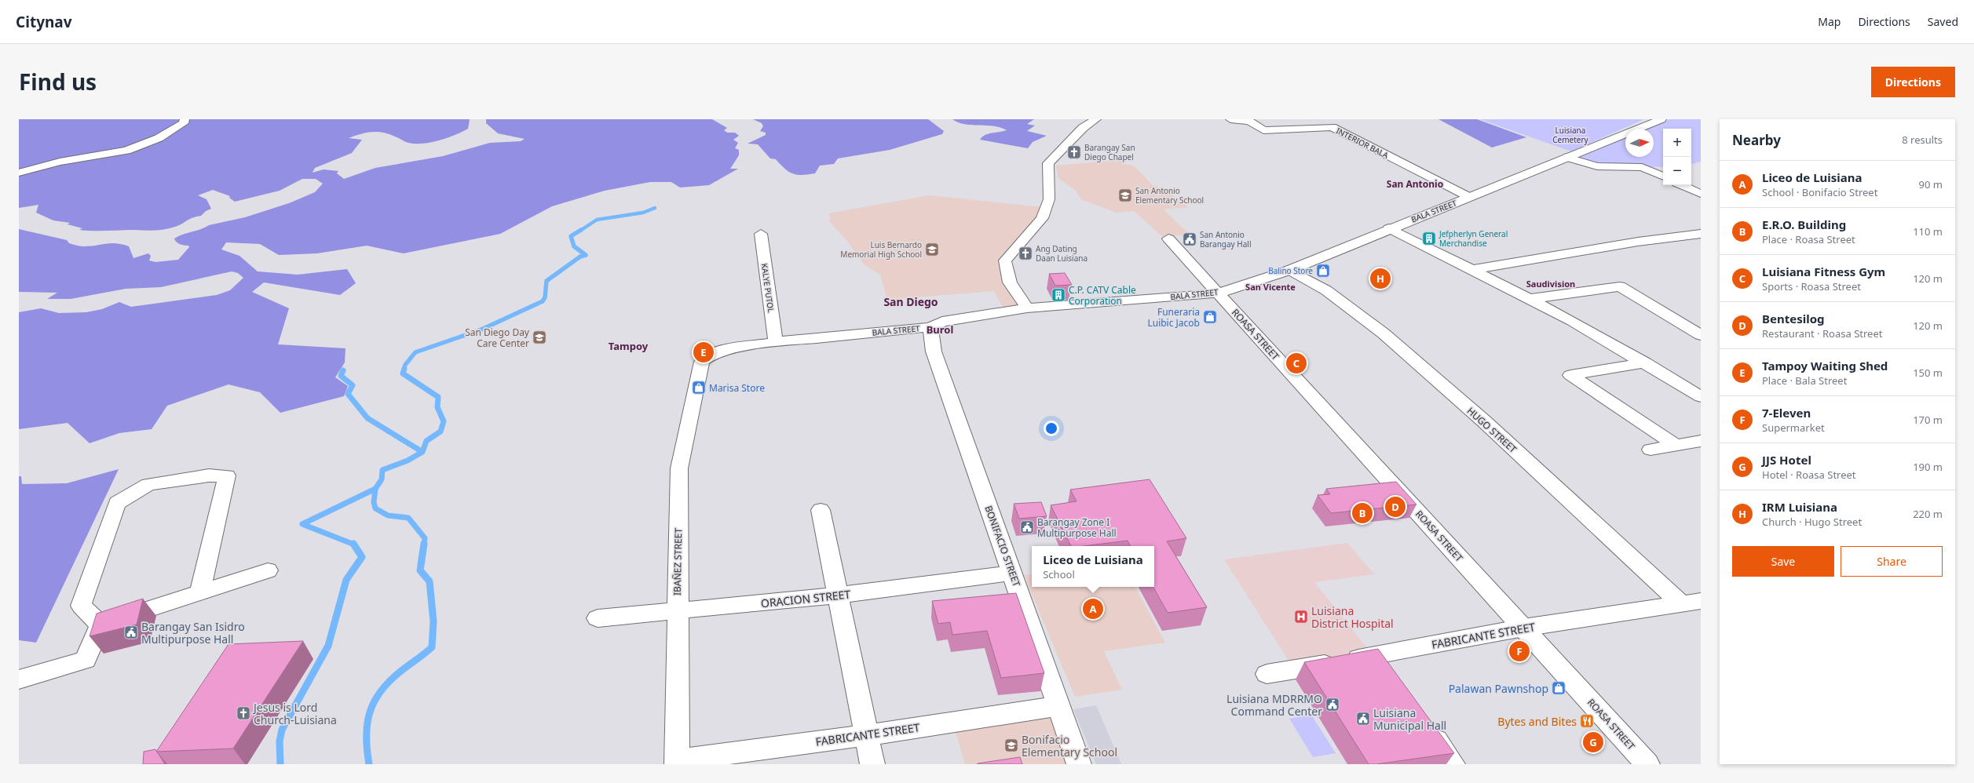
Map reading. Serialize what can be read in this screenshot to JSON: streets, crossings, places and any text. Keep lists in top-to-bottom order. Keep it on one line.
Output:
{"streets":{"street":["INTERIOR BALA","BALA STREET","KALYE PUTOL","ROASA STREET","HUGO STREET","BONIFACIO STREET","IBAÑEZ STREET","ORACION STREET","FABRICANTE STREET"]},"crossings":[["INTERIOR BALA","BALA STREET"],["BALA STREET","KALYE PUTOL"],["BALA STREET","ROASA STREET"],["BALA STREET","HUGO STREET"],["BALA STREET","BONIFACIO STREET"],["BALA STREET","IBAÑEZ STREET"],["ROASA STREET","FABRICANTE STREET"],["HUGO STREET","FABRICANTE STREET"],["BONIFACIO STREET","ORACION STREET"],["BONIFACIO STREET","FABRICANTE STREET"],["IBAÑEZ STREET","ORACION STREET"],["IBAÑEZ STREET","FABRICANTE STREET"]],"districts":["San Antonio","Saudivision","San Vicente","San Diego","Burol","Tampoy"],"parks":["Luisiana Cemetery"],"places":{"church":["Barangay San Diego Chapel","Ang Dating Daan Luisiana","Jesus is Lord Church-Luisiana"],"school or university":["San Antonio Elementary School","Luis Bernardo Memorial High School","San Diego Day Care Center","Bonifacio Elementary School"],"building":["Jefpherlyn General Merchandise","C.P. CATV Cable Corporation"],"public building":["San Antonio Barangay Hall","Barangay Zone I Multipurpose Hall","Barangay San Isidro Multipurpose Hall","Luisiana MDRRMO Command Center","Luisiana Municipal Hall"],"shop":["Balino Store","Funeraria Luibic Jacob","Marisa Store","Palawan Pawnshop"],"hospital":["Luisiana District Hospital"],"restaurant":["Bytes and Bites"]},"north":"right","page":{"header":"Citynav","nav":["Map","Directions","Saved"],"title":"Find us","buttons":["Directions",["Save","Share"]],"heading":["Nearby","8 results"],"map_buttons":["+","−"],"list":[{"mark":"A","name":"Liceo de Luisiana","note":"School · Bonifacio Street","value":"90 m"},{"mark":"B","name":"E.R.O. Building","note":"Place · Roasa Street","value":"110 m"},{"mark":"C","name":"Luisiana Fitness Gym","note":"Sports · Roasa Street","value":"120 m"},{"mark":"D","name":"Bentesilog","note":"Restaurant · Roasa Street","value":"120 m"},{"mark":"E","name":"Tampoy Waiting Shed","note":"Place · Bala Street","value":"150 m"},{"mark":"F","name":"7-Eleven","note":"Supermarket","value":"170 m"},{"mark":"G","name":"JJS Hotel","note":"Hotel · Roasa Street","value":"190 m"},{"mark":"H","name":"IRM Luisiana","note":"Church · Hugo Street","value":"220 m"}],"pins":["H","E","C","D","B","A","F","G"],"popup":["Liceo de Luisiana","School"]}}
